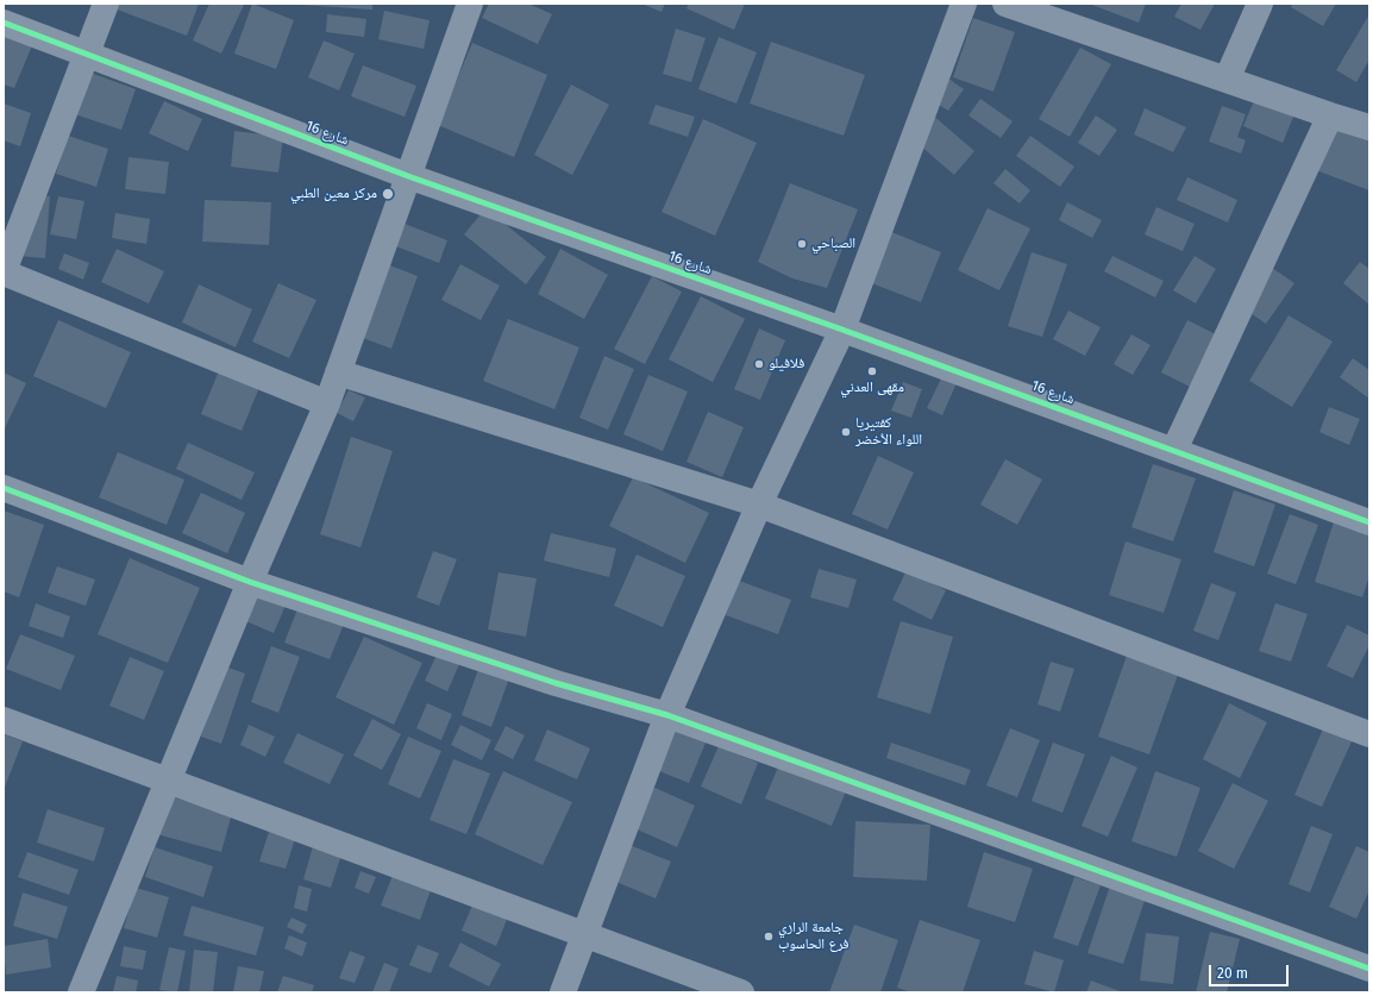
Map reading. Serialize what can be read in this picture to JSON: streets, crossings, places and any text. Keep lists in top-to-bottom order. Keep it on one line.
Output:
{"streets":{"street":["شارع 16"]},"places":["مركز معين الطبي","الصباحي","فلافيلو","مقهى العدني","كفتيريا اللواء الأخضر","جامعة الرازي فرع الحاسوب"],"scale_bar":"20 m"}
